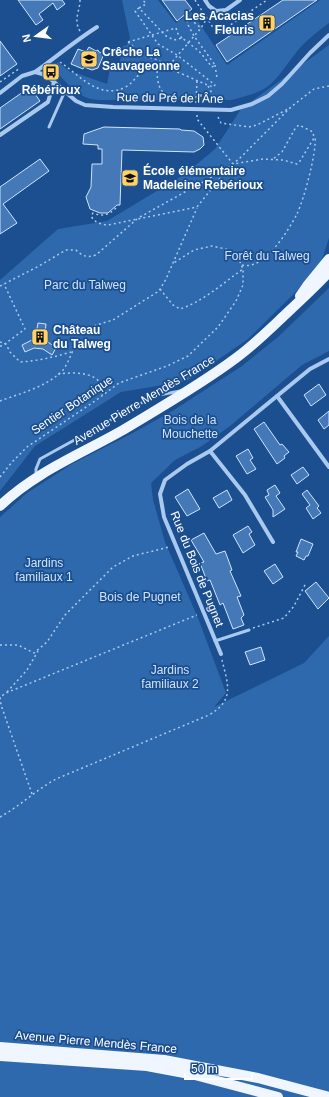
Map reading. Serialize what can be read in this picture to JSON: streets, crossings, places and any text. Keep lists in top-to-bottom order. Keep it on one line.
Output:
{"streets":{"main road":["Avenue Pierre Mendès France"],"street":["Rue du Pré de l'Âne","Rue du Bois de Pugnet"],"path":["Sentier Botanique"]},"parks":["Forêt du Talweg","Parc du Talweg","Bois de la Mouchette","Jardins familiaux 1","Bois de Pugnet","Jardins familiaux 2"],"places":{"building":["Les Acacias Fleuris","Château du Talweg"],"school or university":["Crêche La Sauvageonne","École élémentaire Madeleine Rebérioux"],"bus stop":["Rébérioux"]},"scale_bar":"50 m","north":"left"}
